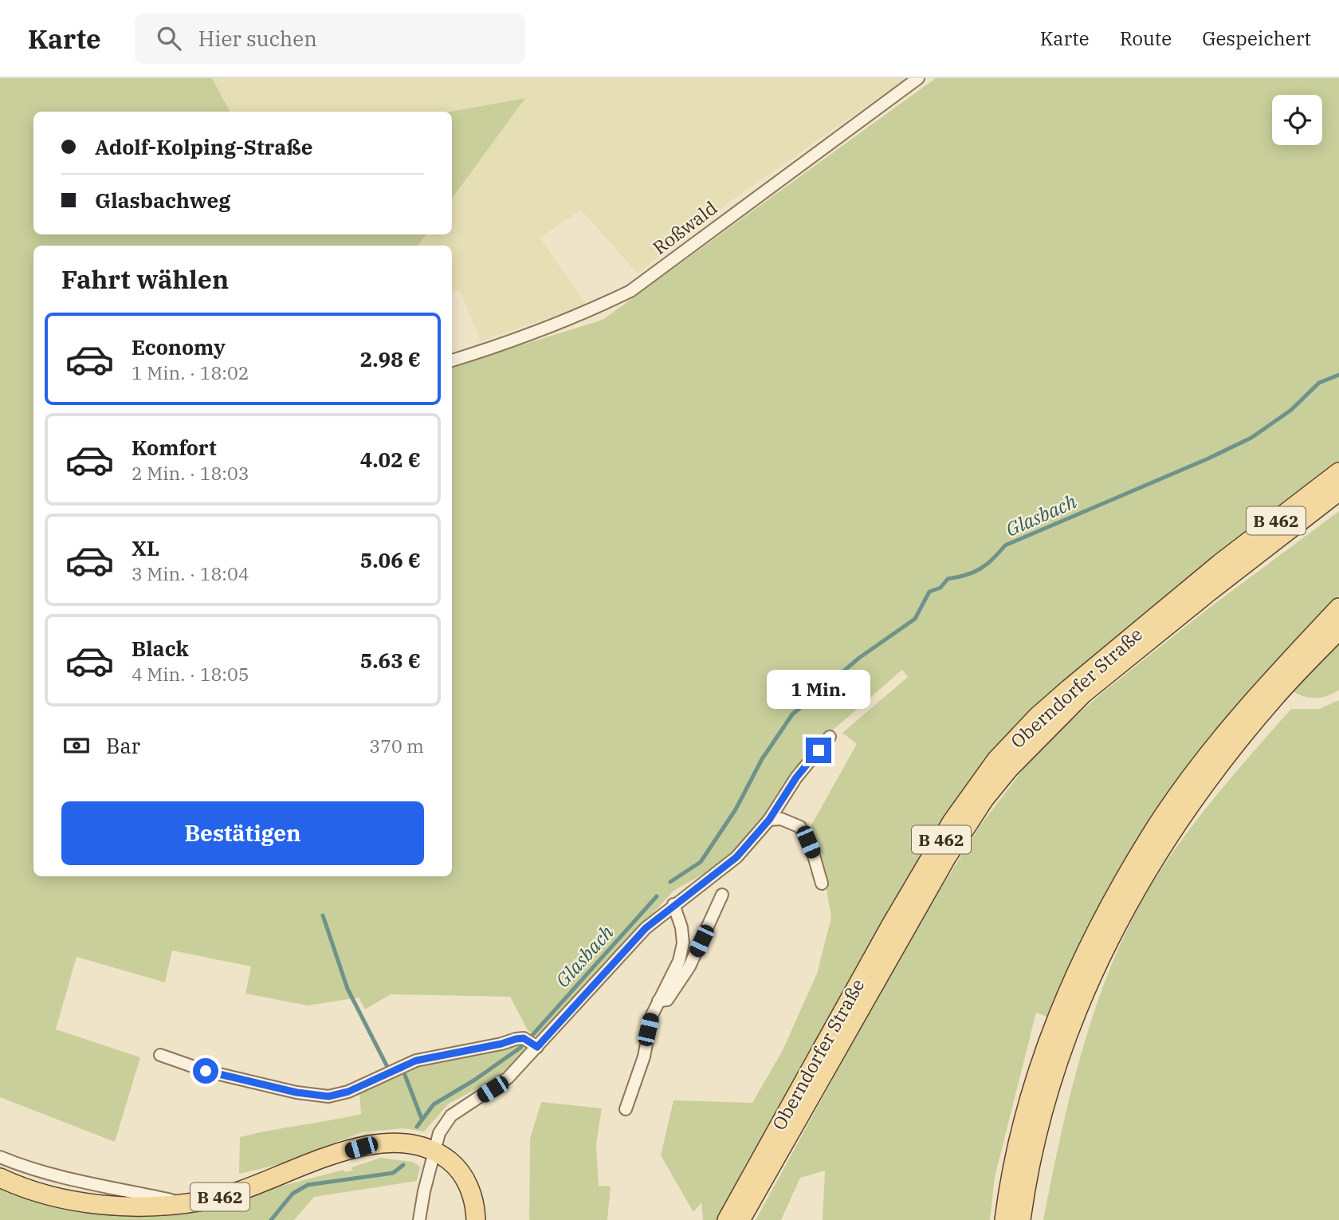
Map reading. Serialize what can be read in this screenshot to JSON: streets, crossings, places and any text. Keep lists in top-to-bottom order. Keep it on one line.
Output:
{"streets":{"main road":["B 462","Oberndorfer Straße"],"street":["Roßwald"]},"water":["Glasbach"],"page":{"header":"Karte","search":"Hier suchen","nav":["Karte","Route","Gespeichert"],"banner":["Adolf-Kolping-Straße","Glasbachweg"],"heading":"Fahrt wählen","list":[{"name":"Economy","note":"1 Min. · 18:02","value":"2.98 €"},{"name":"Komfort","note":"2 Min. · 18:03","value":"4.02 €"},{"name":"XL","note":"3 Min. · 18:04","value":"5.06 €"},{"name":"Black","note":"4 Min. · 18:05","value":"5.63 €"}],"bubble":"1 Min.","pay":["Bar","370 m"],"buttons":"Bestätigen"}}
